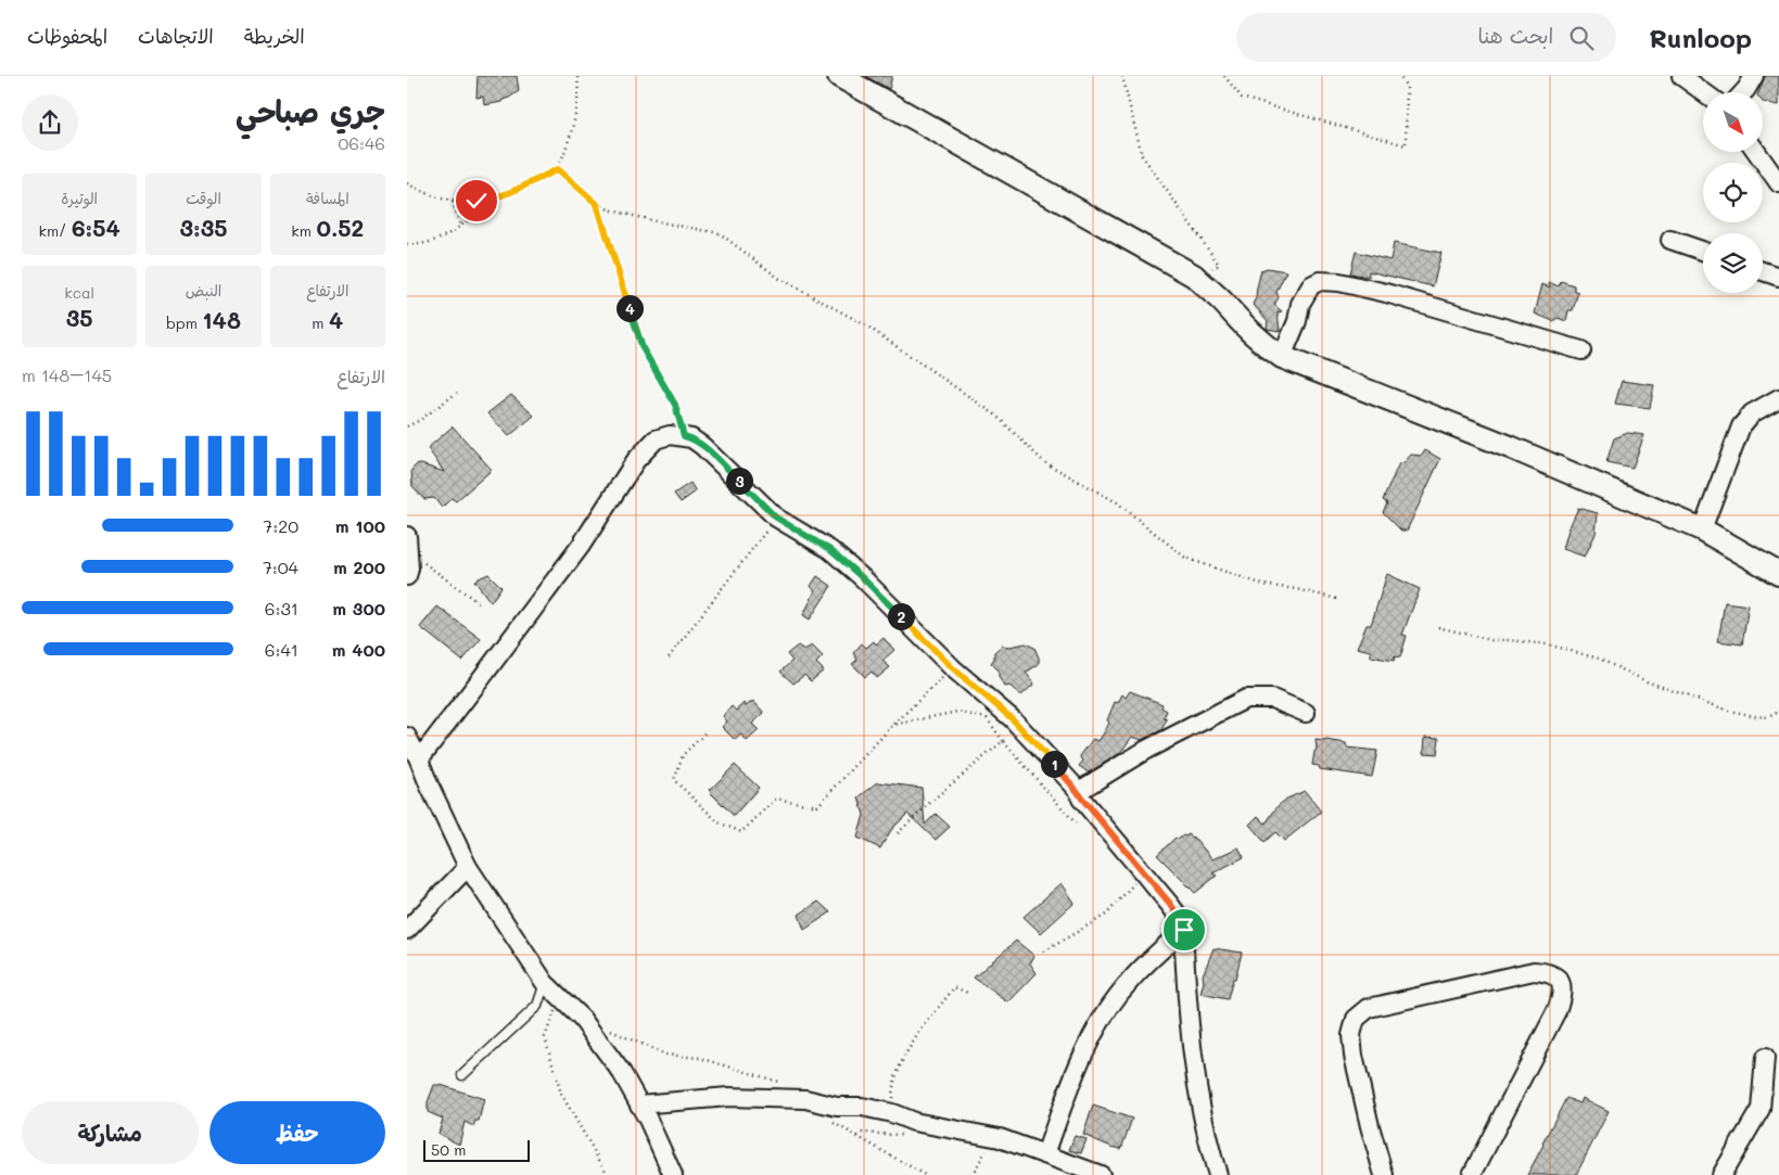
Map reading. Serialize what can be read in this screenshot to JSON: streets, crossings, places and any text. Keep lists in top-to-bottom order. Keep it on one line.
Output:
{"scale_bar":"50 m","north":"bottom right","page":{"header":"Runloop","search":"ابحث هنا","nav":["الخريطة","الاتجاهات","المحفوظات"],"heading":["جري صباحي","06:46"],"stats":[["المسافة","0.52 km"],["الوقت","3:35"],["الوتيرة","6:54 /km"],["الارتفاع","4 m"],["النبض","148 bpm"],["kcal","35"]],"pins":["4","3","2","1"],"chart":["الارتفاع","145–148 m"],"list":[{"name":"100 m","note":"7:20"},{"name":"200 m","note":"7:04"},{"name":"300 m","note":"6:31"},{"name":"400 m","note":"6:41"}],"buttons":["حفظ","مشاركة"],"scale":"50 m"}}
